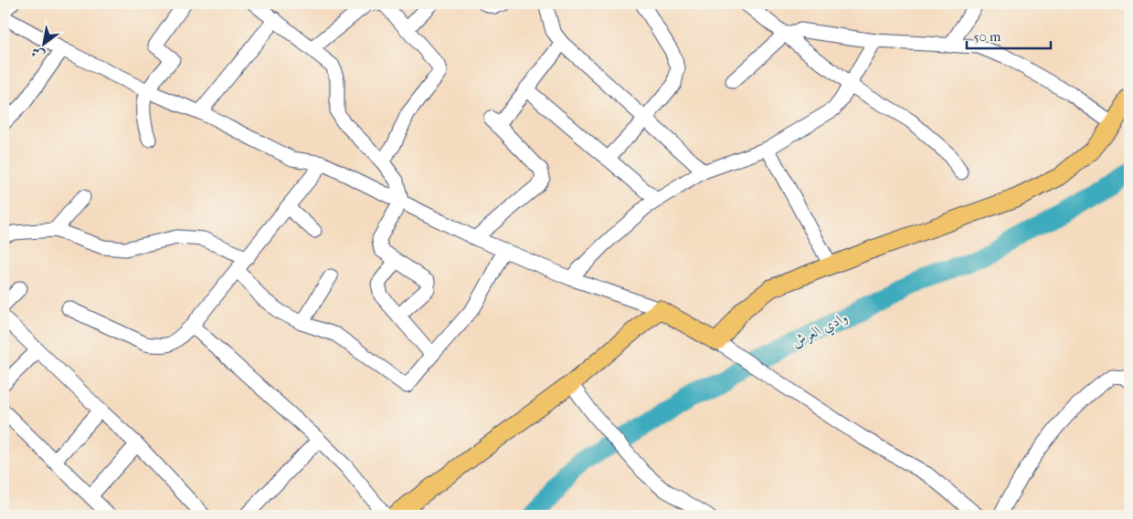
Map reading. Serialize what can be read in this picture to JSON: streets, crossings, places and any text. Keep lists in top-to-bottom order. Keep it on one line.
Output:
{"water":["وادي العرش"],"scale_bar":"50 m","north":"bottom left"}
